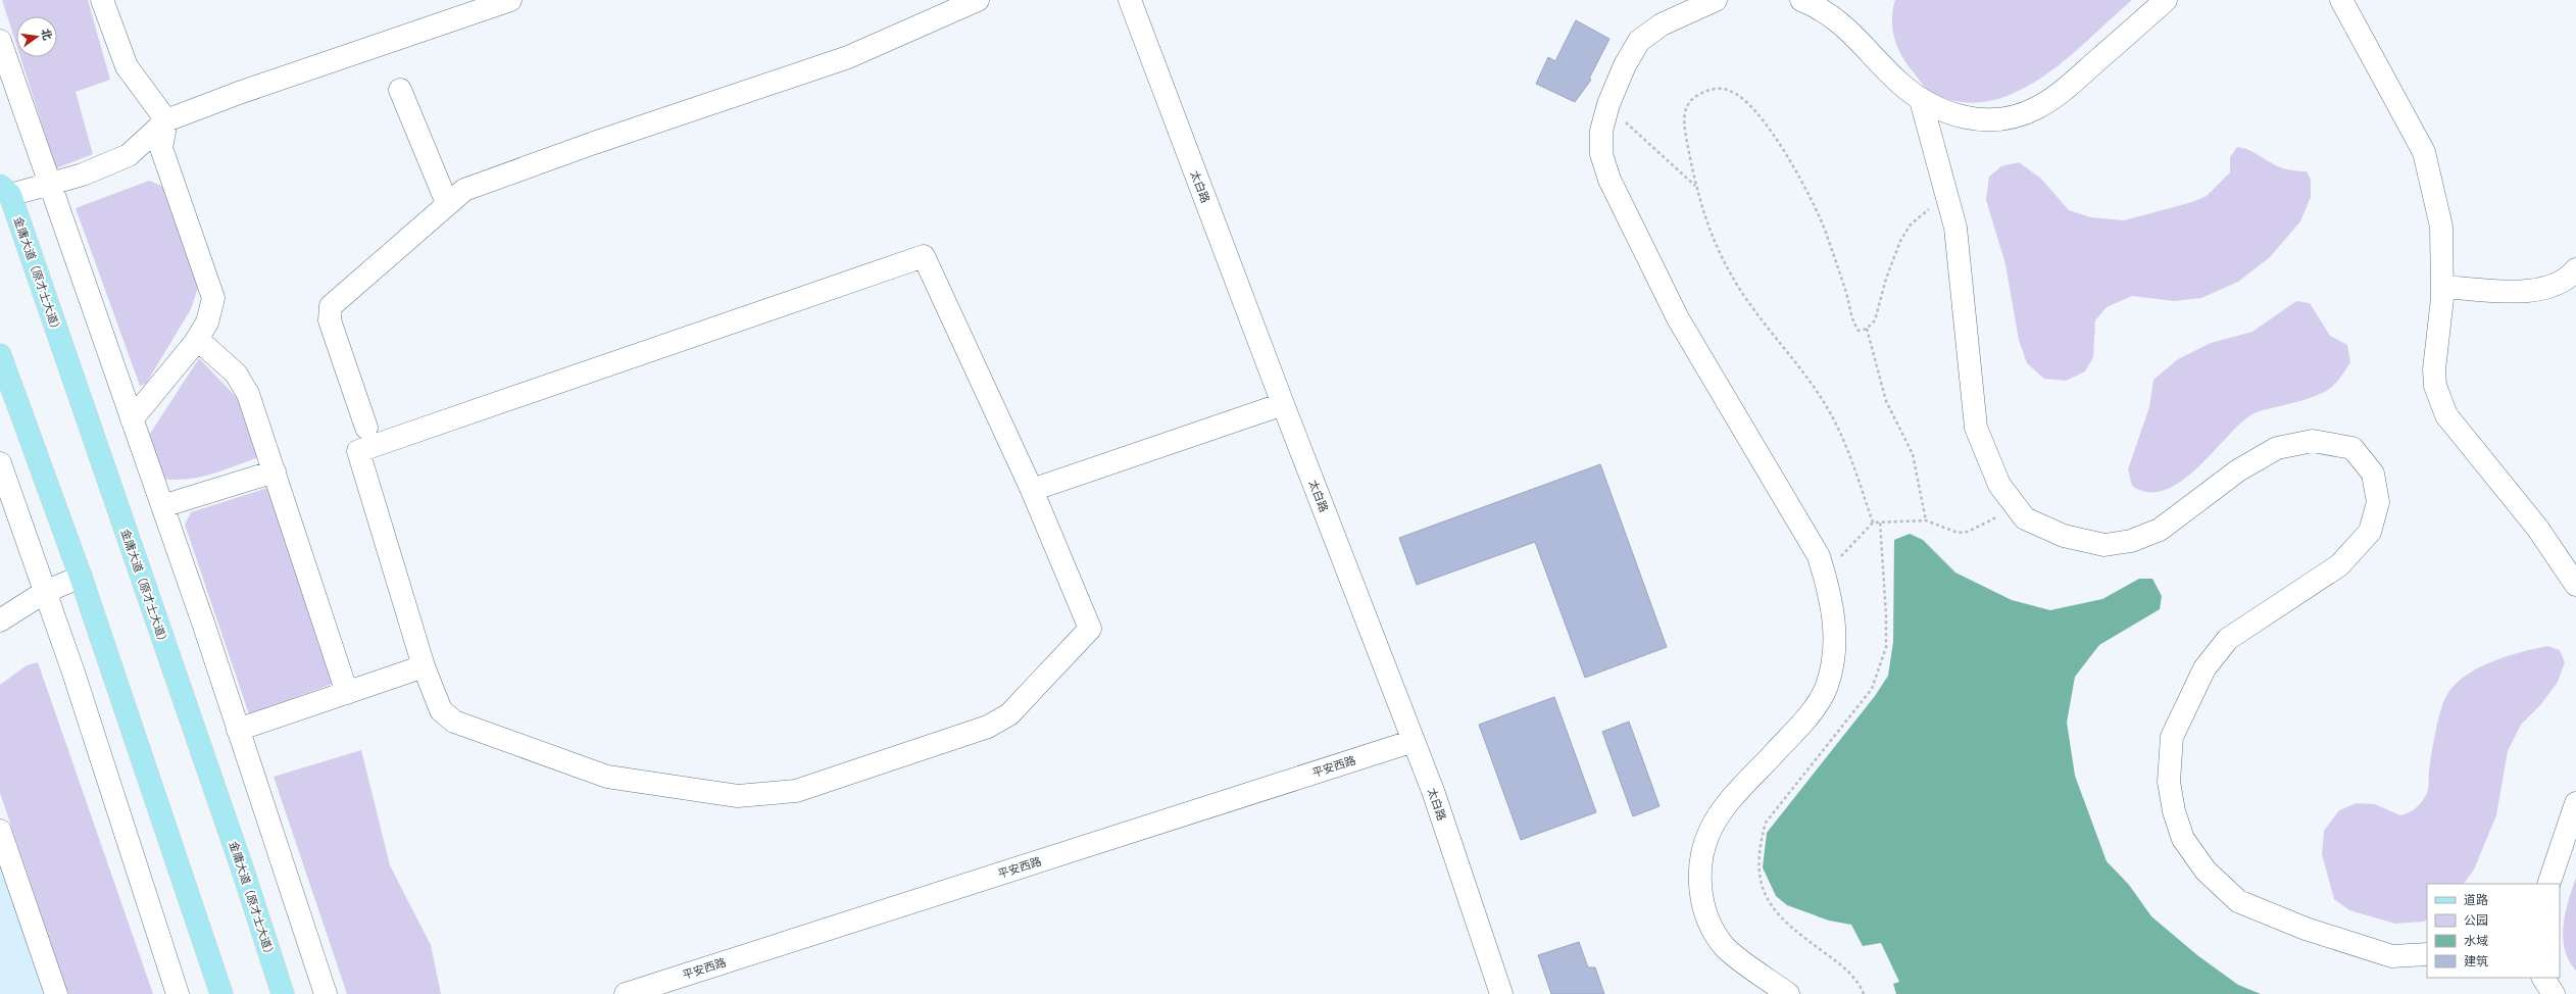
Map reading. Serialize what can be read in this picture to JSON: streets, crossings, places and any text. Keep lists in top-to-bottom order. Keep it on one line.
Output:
{"streets":{"main road":["金庸大道（原才士大道）"],"street":["太白路","平安西路"]},"crossings":[["太白路","平安西路"]],"legend":["道路","公园","水域","建筑"],"north":"right"}
